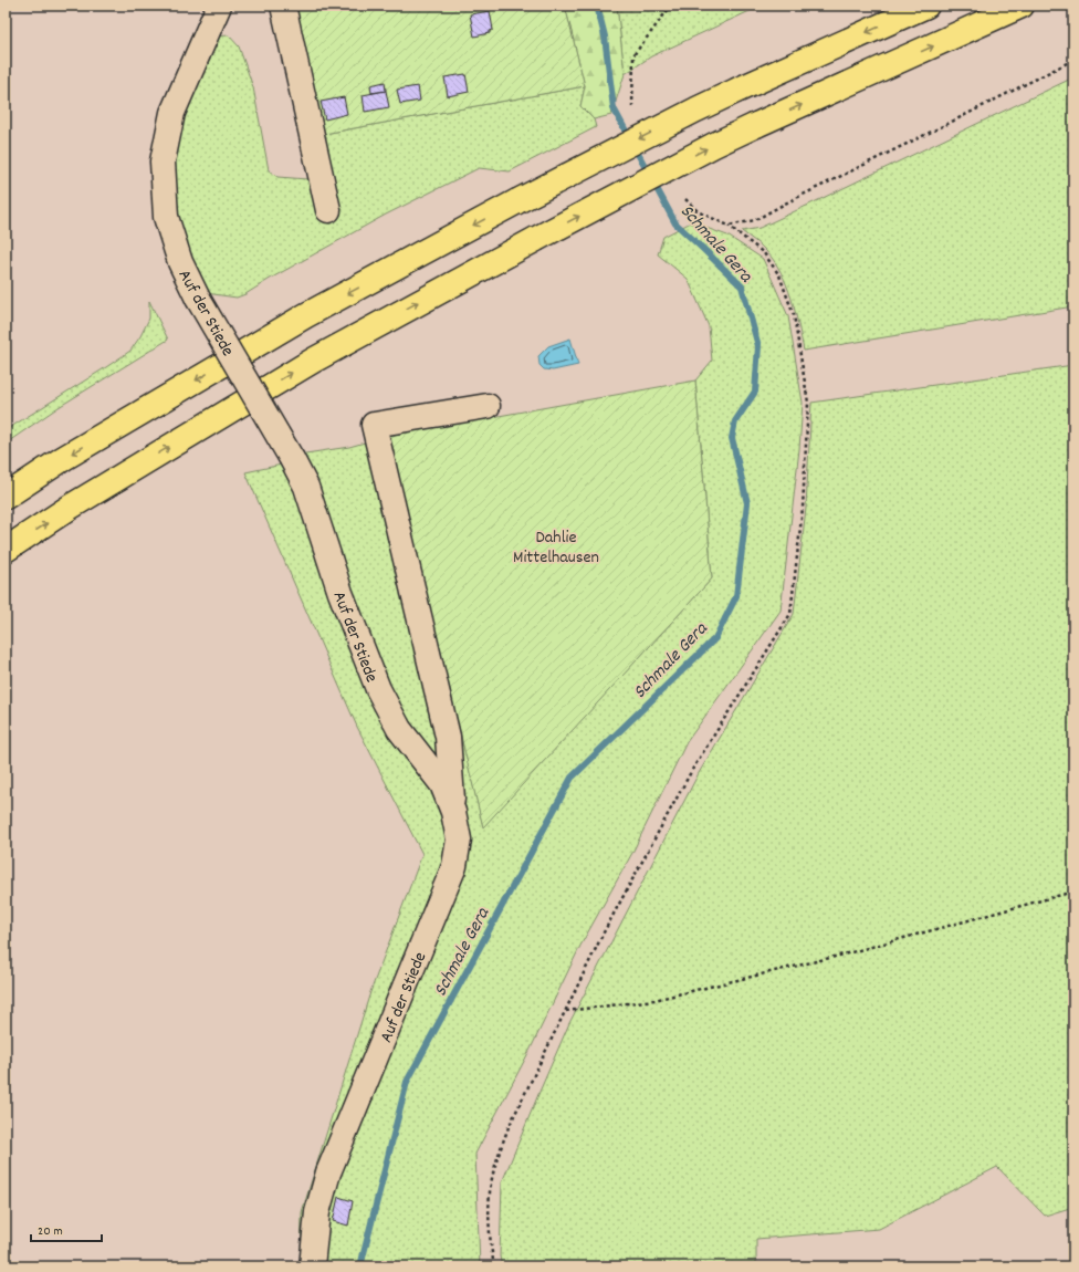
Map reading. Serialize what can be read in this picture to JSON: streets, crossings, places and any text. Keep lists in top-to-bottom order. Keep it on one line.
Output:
{"streets":{"lane":["Auf der Stiede"]},"water":["Schmale Gera"],"parks":["Dahlie Mittelhausen"],"scale_bar":"20 m"}
